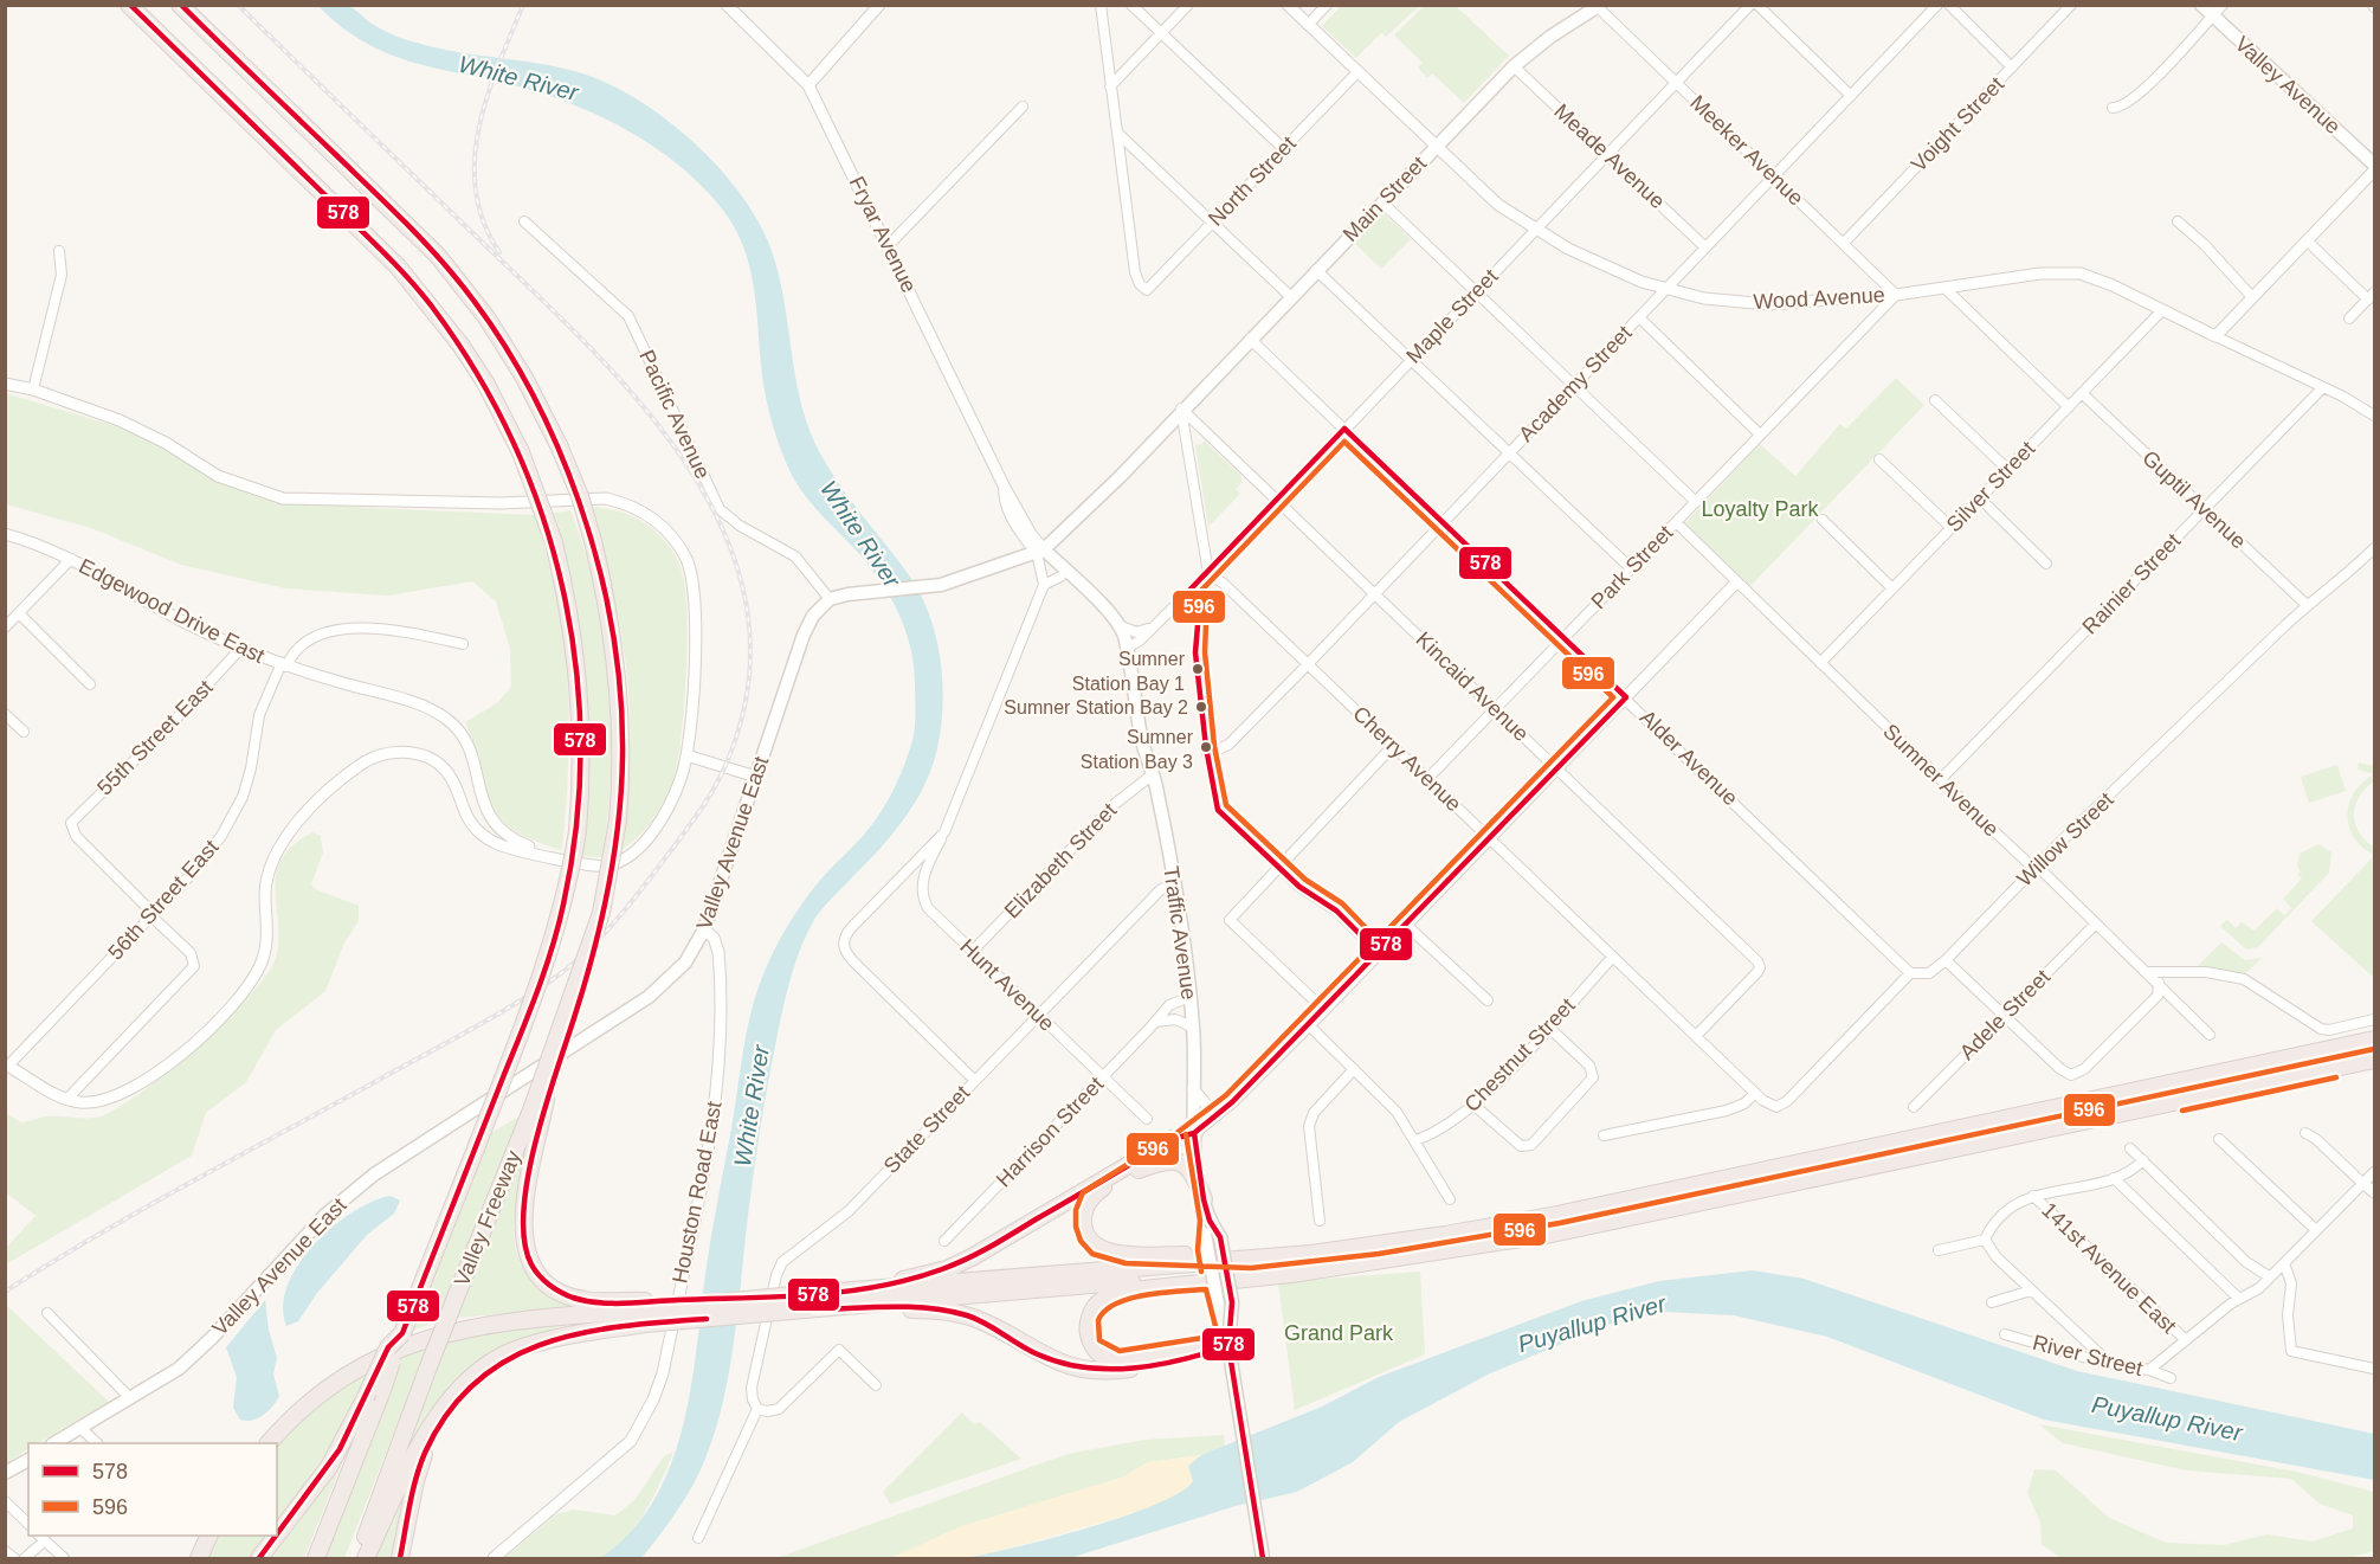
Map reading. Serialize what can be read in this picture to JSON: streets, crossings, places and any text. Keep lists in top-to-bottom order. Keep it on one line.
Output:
{"streets":{"highway":["Valley Freeway"],"main road":["Valley Avenue","Main Street","Valley Avenue East","Traffic Avenue"],"street":["Voight Street","Meeker Avenue","Meade Avenue","North Street","Fryar Avenue","Wood Avenue","Maple Street","Academy Street","Pacific Avenue","Silver Street","Guptil Avenue","Park Street","Rainier Street","Edgewood Drive East","Kincaid Avenue","55th Street East","Alder Avenue","Cherry Avenue","Sumner Avenue","Willow Street","Elizabeth Street","56th Street East","Hunt Avenue","Adele Street","Chestnut Street","State Street","Harrison Street","Houston Road East","141st Avenue East","River Street"]},"crossings":[["Voight Street","Meeker Avenue"],["Meeker Avenue","Main Street"],["Meeker Avenue","Wood Avenue"],["Meeker Avenue","Maple Street"],["Meeker Avenue","Academy Street"],["Meeker Avenue","Park Street"],["Meade Avenue","Main Street"],["Meade Avenue","Maple Street"],["Meade Avenue","Academy Street"],["North Street","Wood Avenue"],["Main Street","Fryar Avenue"],["Main Street","Wood Avenue"],["Main Street","Kincaid Avenue"],["Main Street","Alder Avenue"],["Main Street","Traffic Avenue"],["Fryar Avenue","Traffic Avenue"],["Wood Avenue","Maple Street"],["Wood Avenue","Academy Street"],["Wood Avenue","Silver Street"],["Wood Avenue","Park Street"],["Wood Avenue","Rainier Street"],["Maple Street","Kincaid Avenue"],["Maple Street","Alder Avenue"],["Maple Street","Cherry Avenue"],["Maple Street","Traffic Avenue"],["Academy Street","Kincaid Avenue"],["Academy Street","Alder Avenue"],["Academy Street","Cherry Avenue"],["Pacific Avenue","Valley Avenue East"],["Silver Street","Guptil Avenue"],["Silver Street","Sumner Avenue"],["Guptil Avenue","Rainier Street"],["Guptil Avenue","Willow Street"],["Park Street","Kincaid Avenue"],["Park Street","Alder Avenue"],["Park Street","Cherry Avenue"],["Park Street","Sumner Avenue"],["Rainier Street","Sumner Avenue"],["Edgewood Drive East","55th Street East"],["Edgewood Drive East","56th Street East"],["Kincaid Avenue","Cherry Avenue"],["55th Street East","56th Street East"],["Alder Avenue","Willow Street"],["Cherry Avenue","Willow Street"],["Cherry Avenue","Chestnut Street"],["Sumner Avenue","Willow Street"],["Sumner Avenue","Adele Street"],["Valley Avenue East","Houston Road East"],["Elizabeth Street","Traffic Avenue"],["Elizabeth Street","Hunt Avenue"],["Traffic Avenue","State Street"],["Traffic Avenue","Harrison Street"],["Hunt Avenue","State Street"],["Hunt Avenue","Harrison Street"]],"water":["White River","Puyallup River"],"parks":["Loyalty Park","Grand Park"],"places":["Sumner Station Bay 1","Sumner Station Bay 2","Sumner Station Bay 3"],"lines":["transit line 578","transit line 596"],"legend":["578","596"]}
